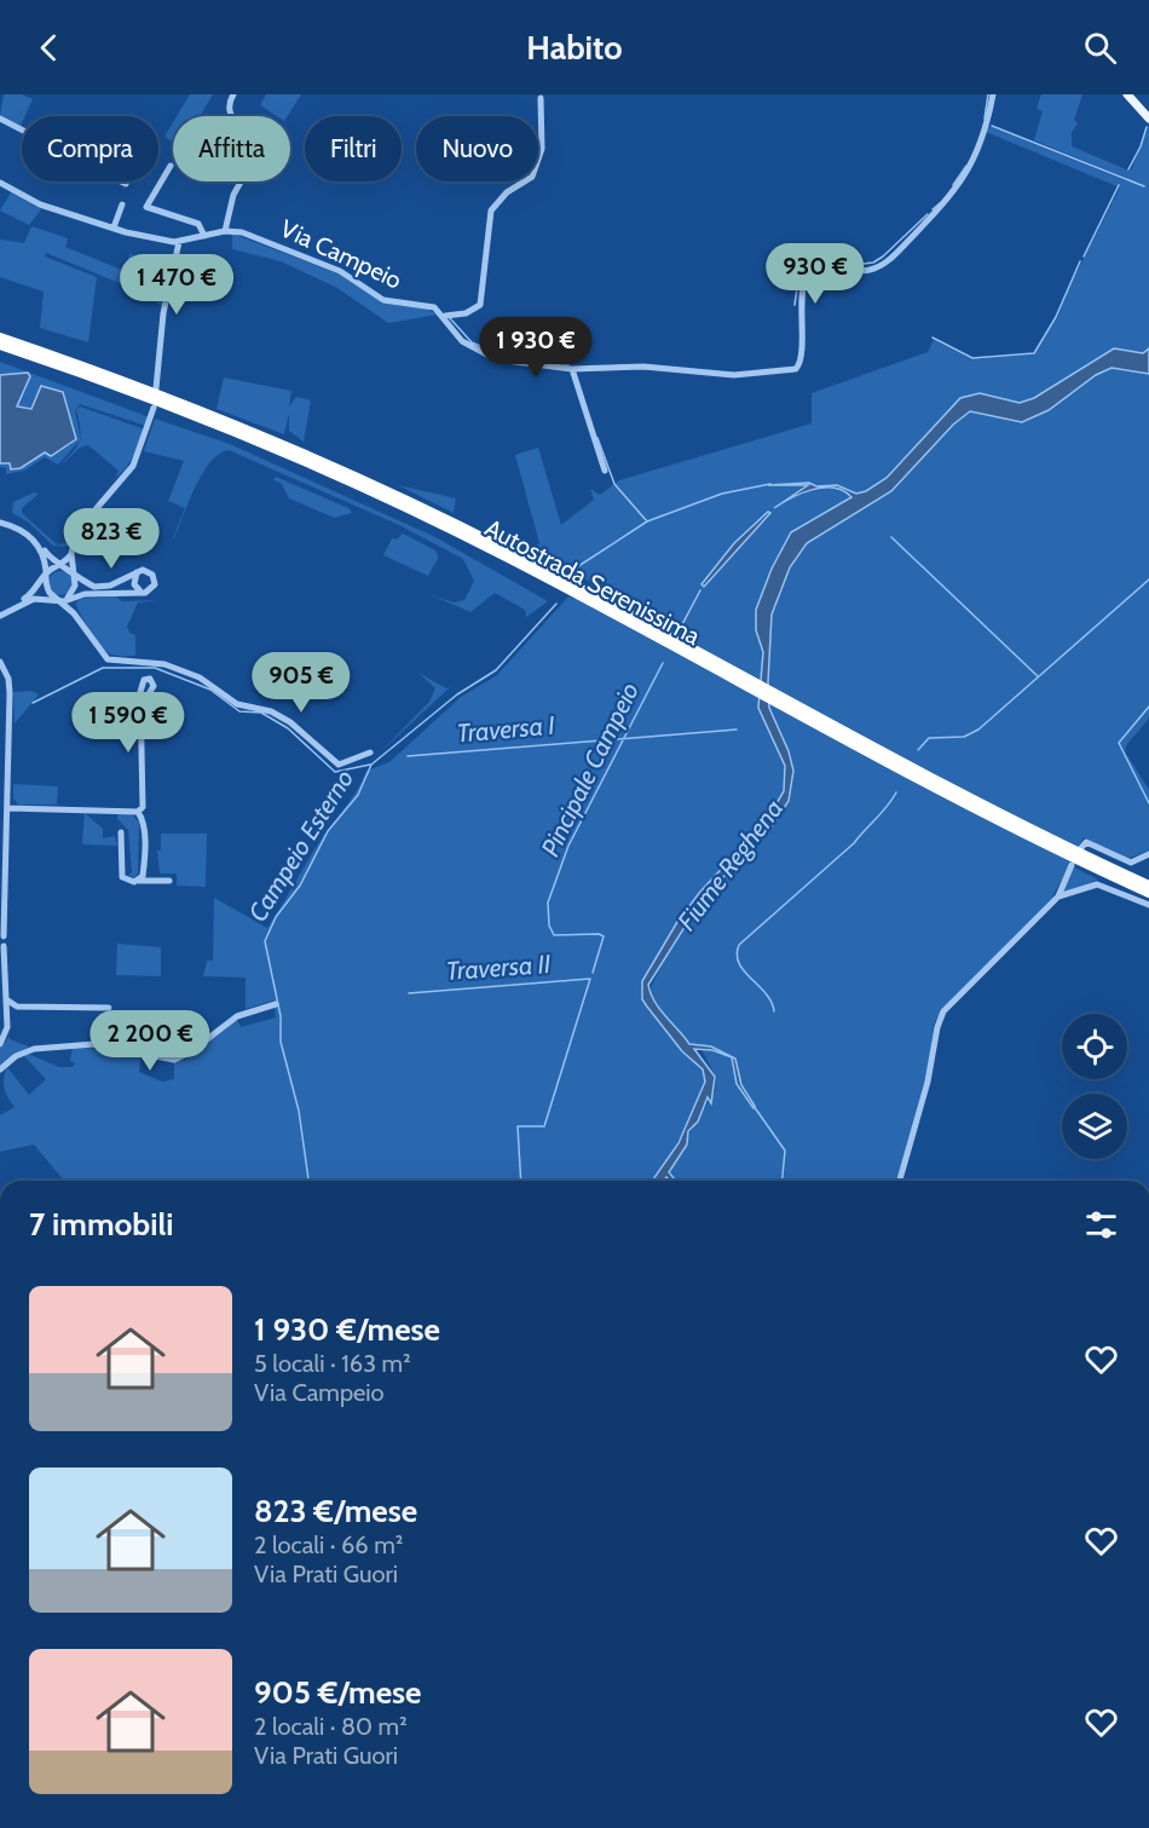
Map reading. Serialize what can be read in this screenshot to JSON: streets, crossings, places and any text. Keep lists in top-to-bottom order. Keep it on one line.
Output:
{"streets":{"highway":["Autostrada Serenissima"],"street":["Via Campeio"]},"water":["Traversa I","Pincipale Campeio","Campeio Esterno","Fiume Reghena","Traversa II"],"page":{"header":"Habito","chip":["Compra","Affitta","Filtri","Nuovo"],"price":["930 €","1 470 €","1 930 €","823 €","905 €","1 590 €","2 200 €"],"heading":"7 immobili","list":[{"name":"1 930 €/mese","note":"5 locali · 163 m² · Via Campeio"},{"name":"823 €/mese","note":"2 locali · 66 m² · Via Prati Guori"},{"name":"905 €/mese","note":"2 locali · 80 m² · Via Prati Guori"}]}}
